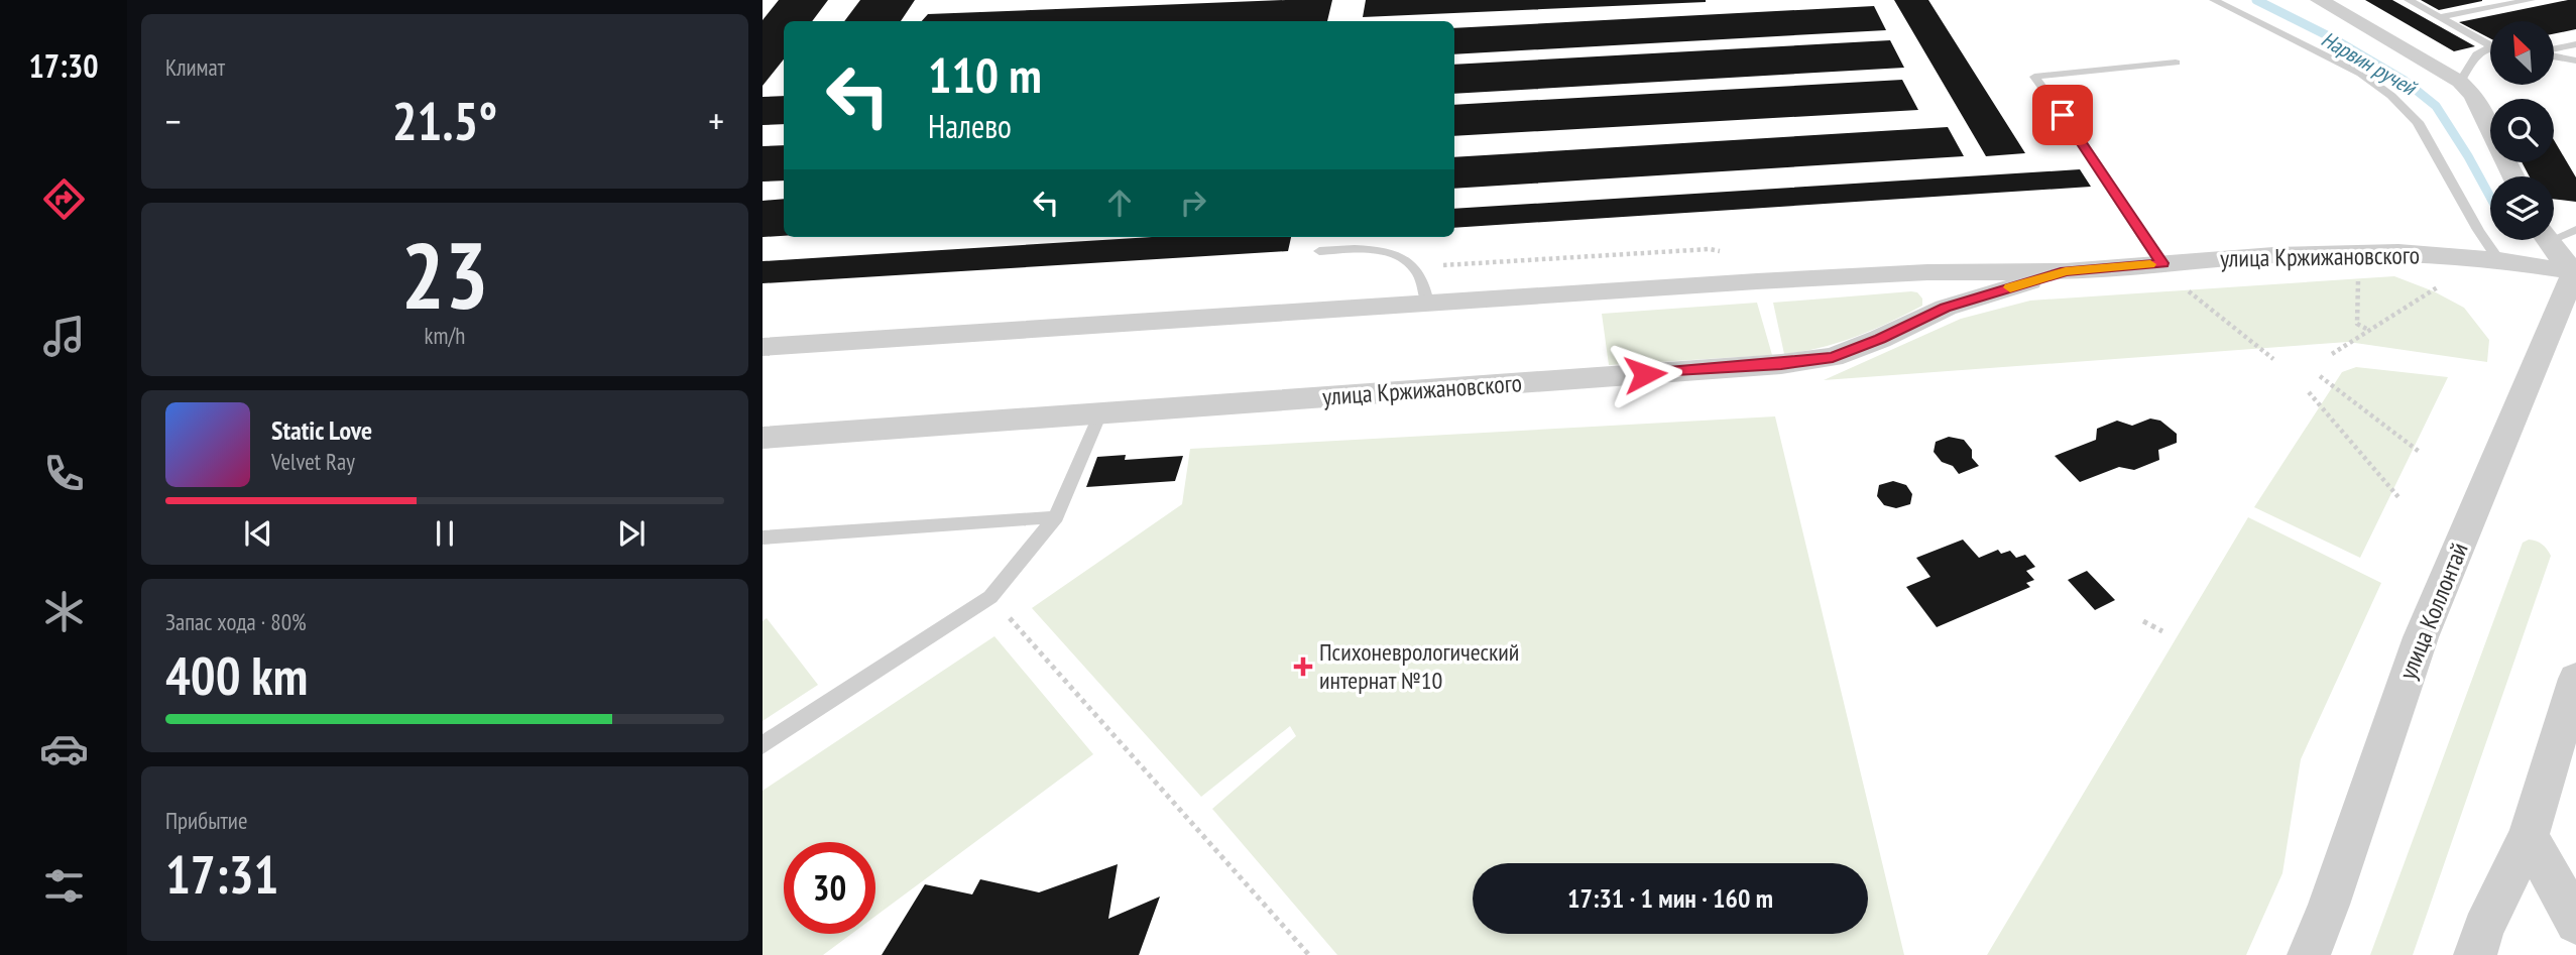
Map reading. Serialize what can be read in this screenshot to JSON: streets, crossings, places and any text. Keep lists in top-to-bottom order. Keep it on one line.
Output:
{"streets":{"street":["улица Кржижановского","улица Коллонтай"]},"crossings":[["улица Кржижановского","улица Коллонтай"]],"water":["Нарвин ручей"],"places":{"health":["Психоневрологический интернат №10"]},"north":"top left","page":{"tabs":"17:30","tile":["Климат",["23","km/h"],["Запас хода · 80%","400 km"],["Прибытие","17:31"]],"turn":["110 m","Налево"],"heat":["−","21.5°","+"],"song":["Static Love","Velvet Ray"],"limit":"30","trip":"17:31 · 1 мин · 160 m"}}
